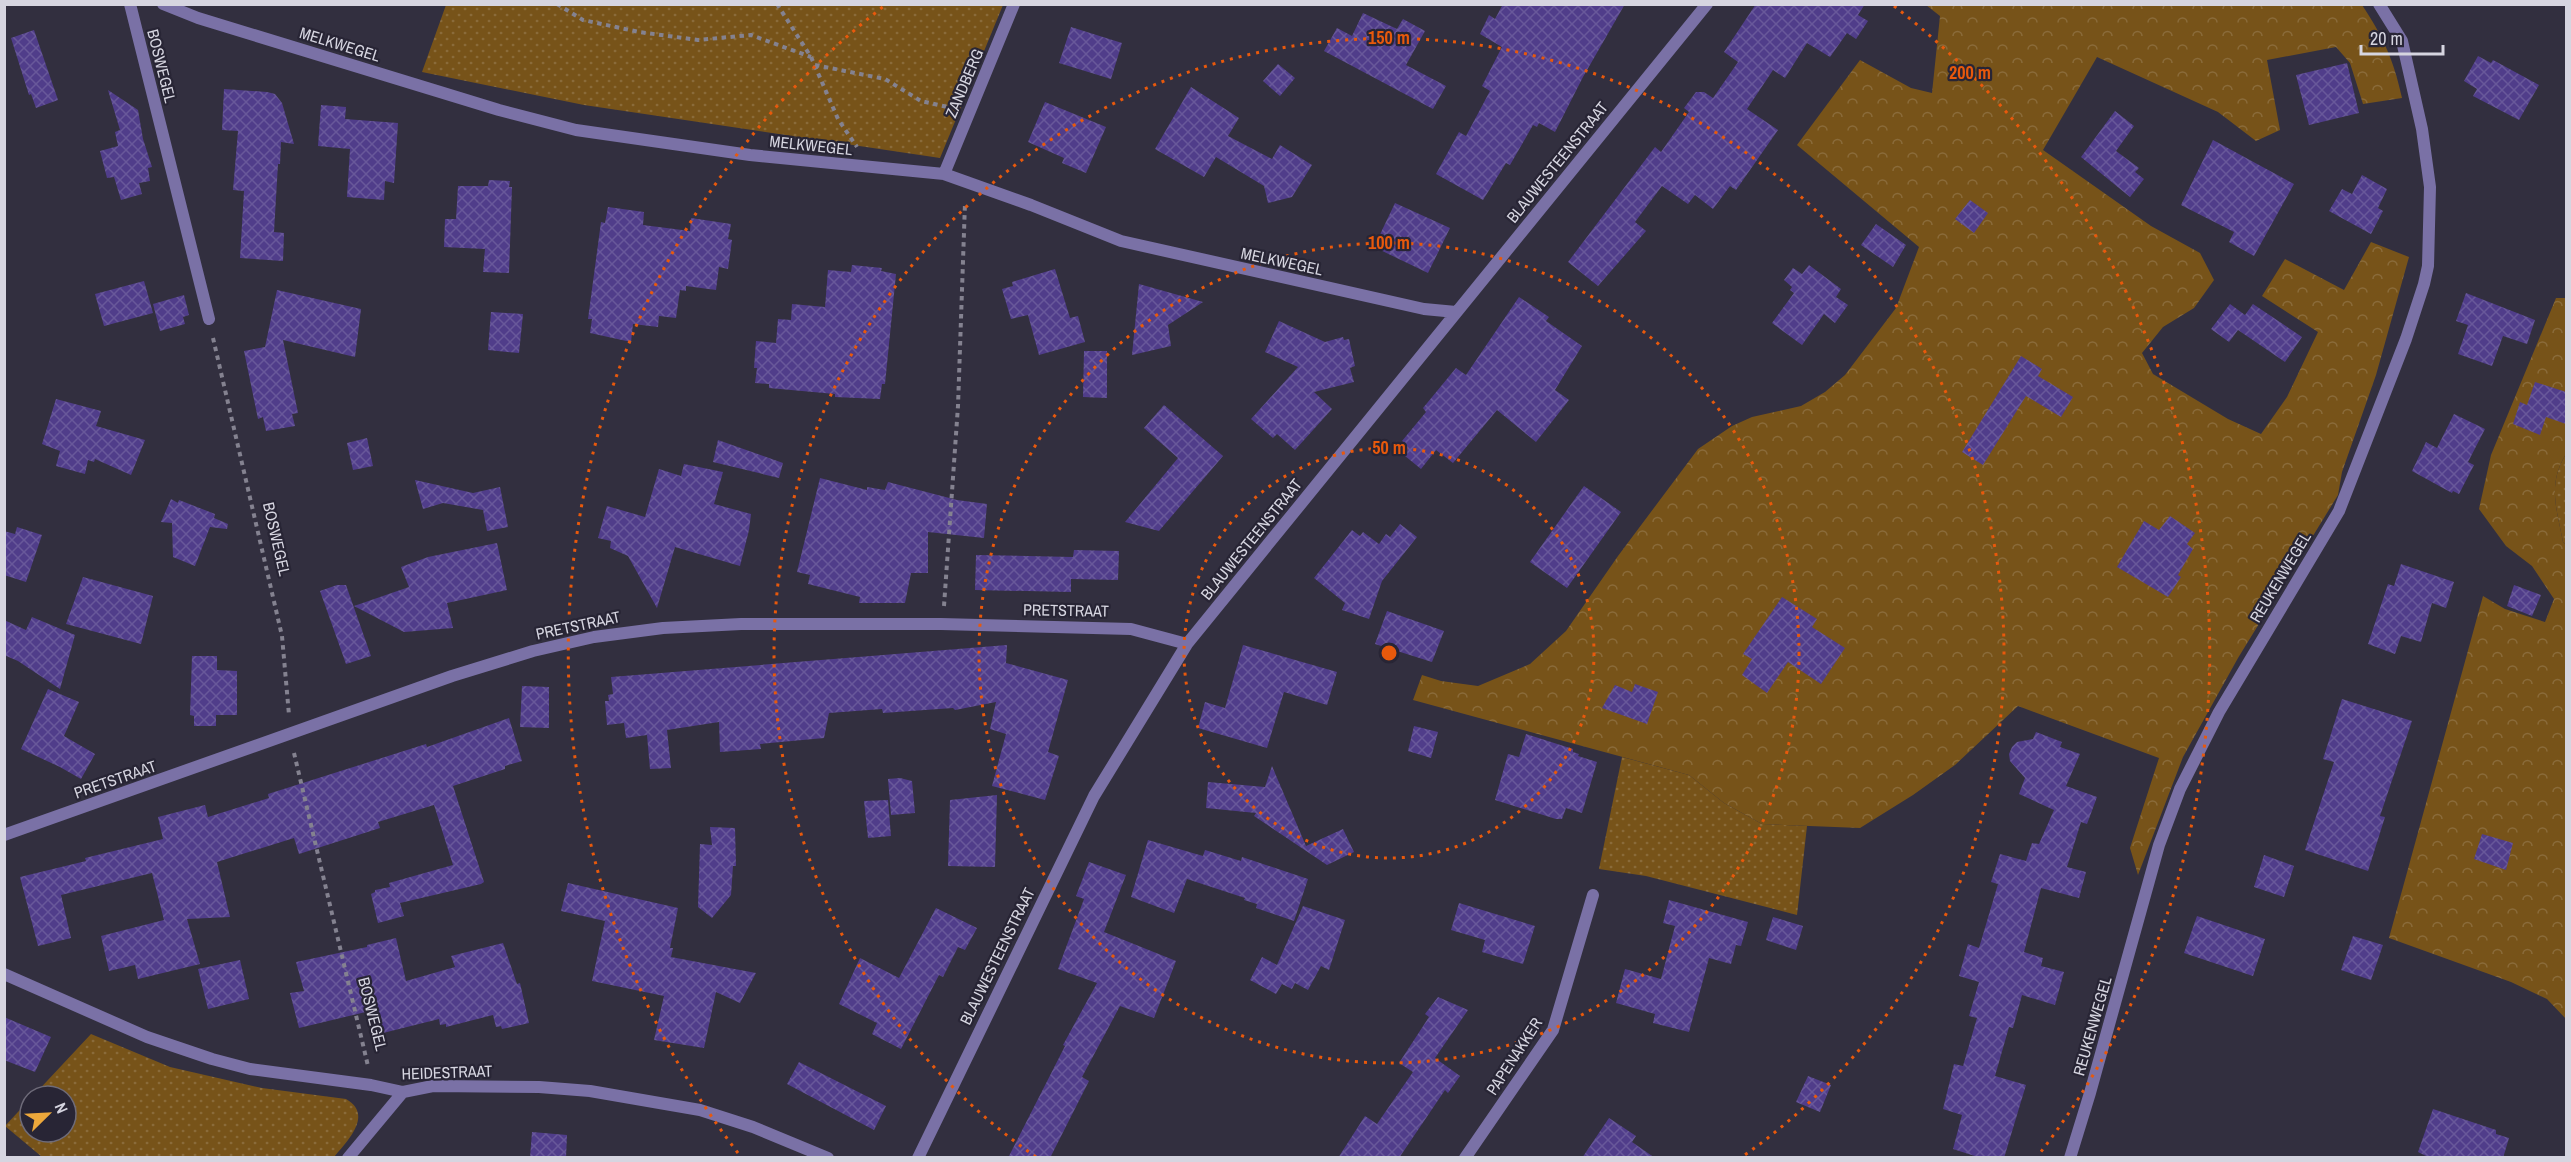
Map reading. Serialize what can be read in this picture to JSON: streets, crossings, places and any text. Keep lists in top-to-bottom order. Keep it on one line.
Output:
{"streets":{"street":["MELKWEGEL","BOSWEGEL","ZANDBERG","BLAUWESTEENSTRAAT","REUKENWEGEL","PRETSTRAAT","PAPENAKKER","HEIDESTRAAT"]},"crossings":[["MELKWEGEL","ZANDBERG"],["MELKWEGEL","BLAUWESTEENSTRAAT"],["BOSWEGEL","PRETSTRAAT"],["BOSWEGEL","HEIDESTRAAT"],["BLAUWESTEENSTRAAT","PRETSTRAAT"]],"scale_bar":"20 m","north":"top right","rings":["150 m","200 m","100 m","50 m"]}
